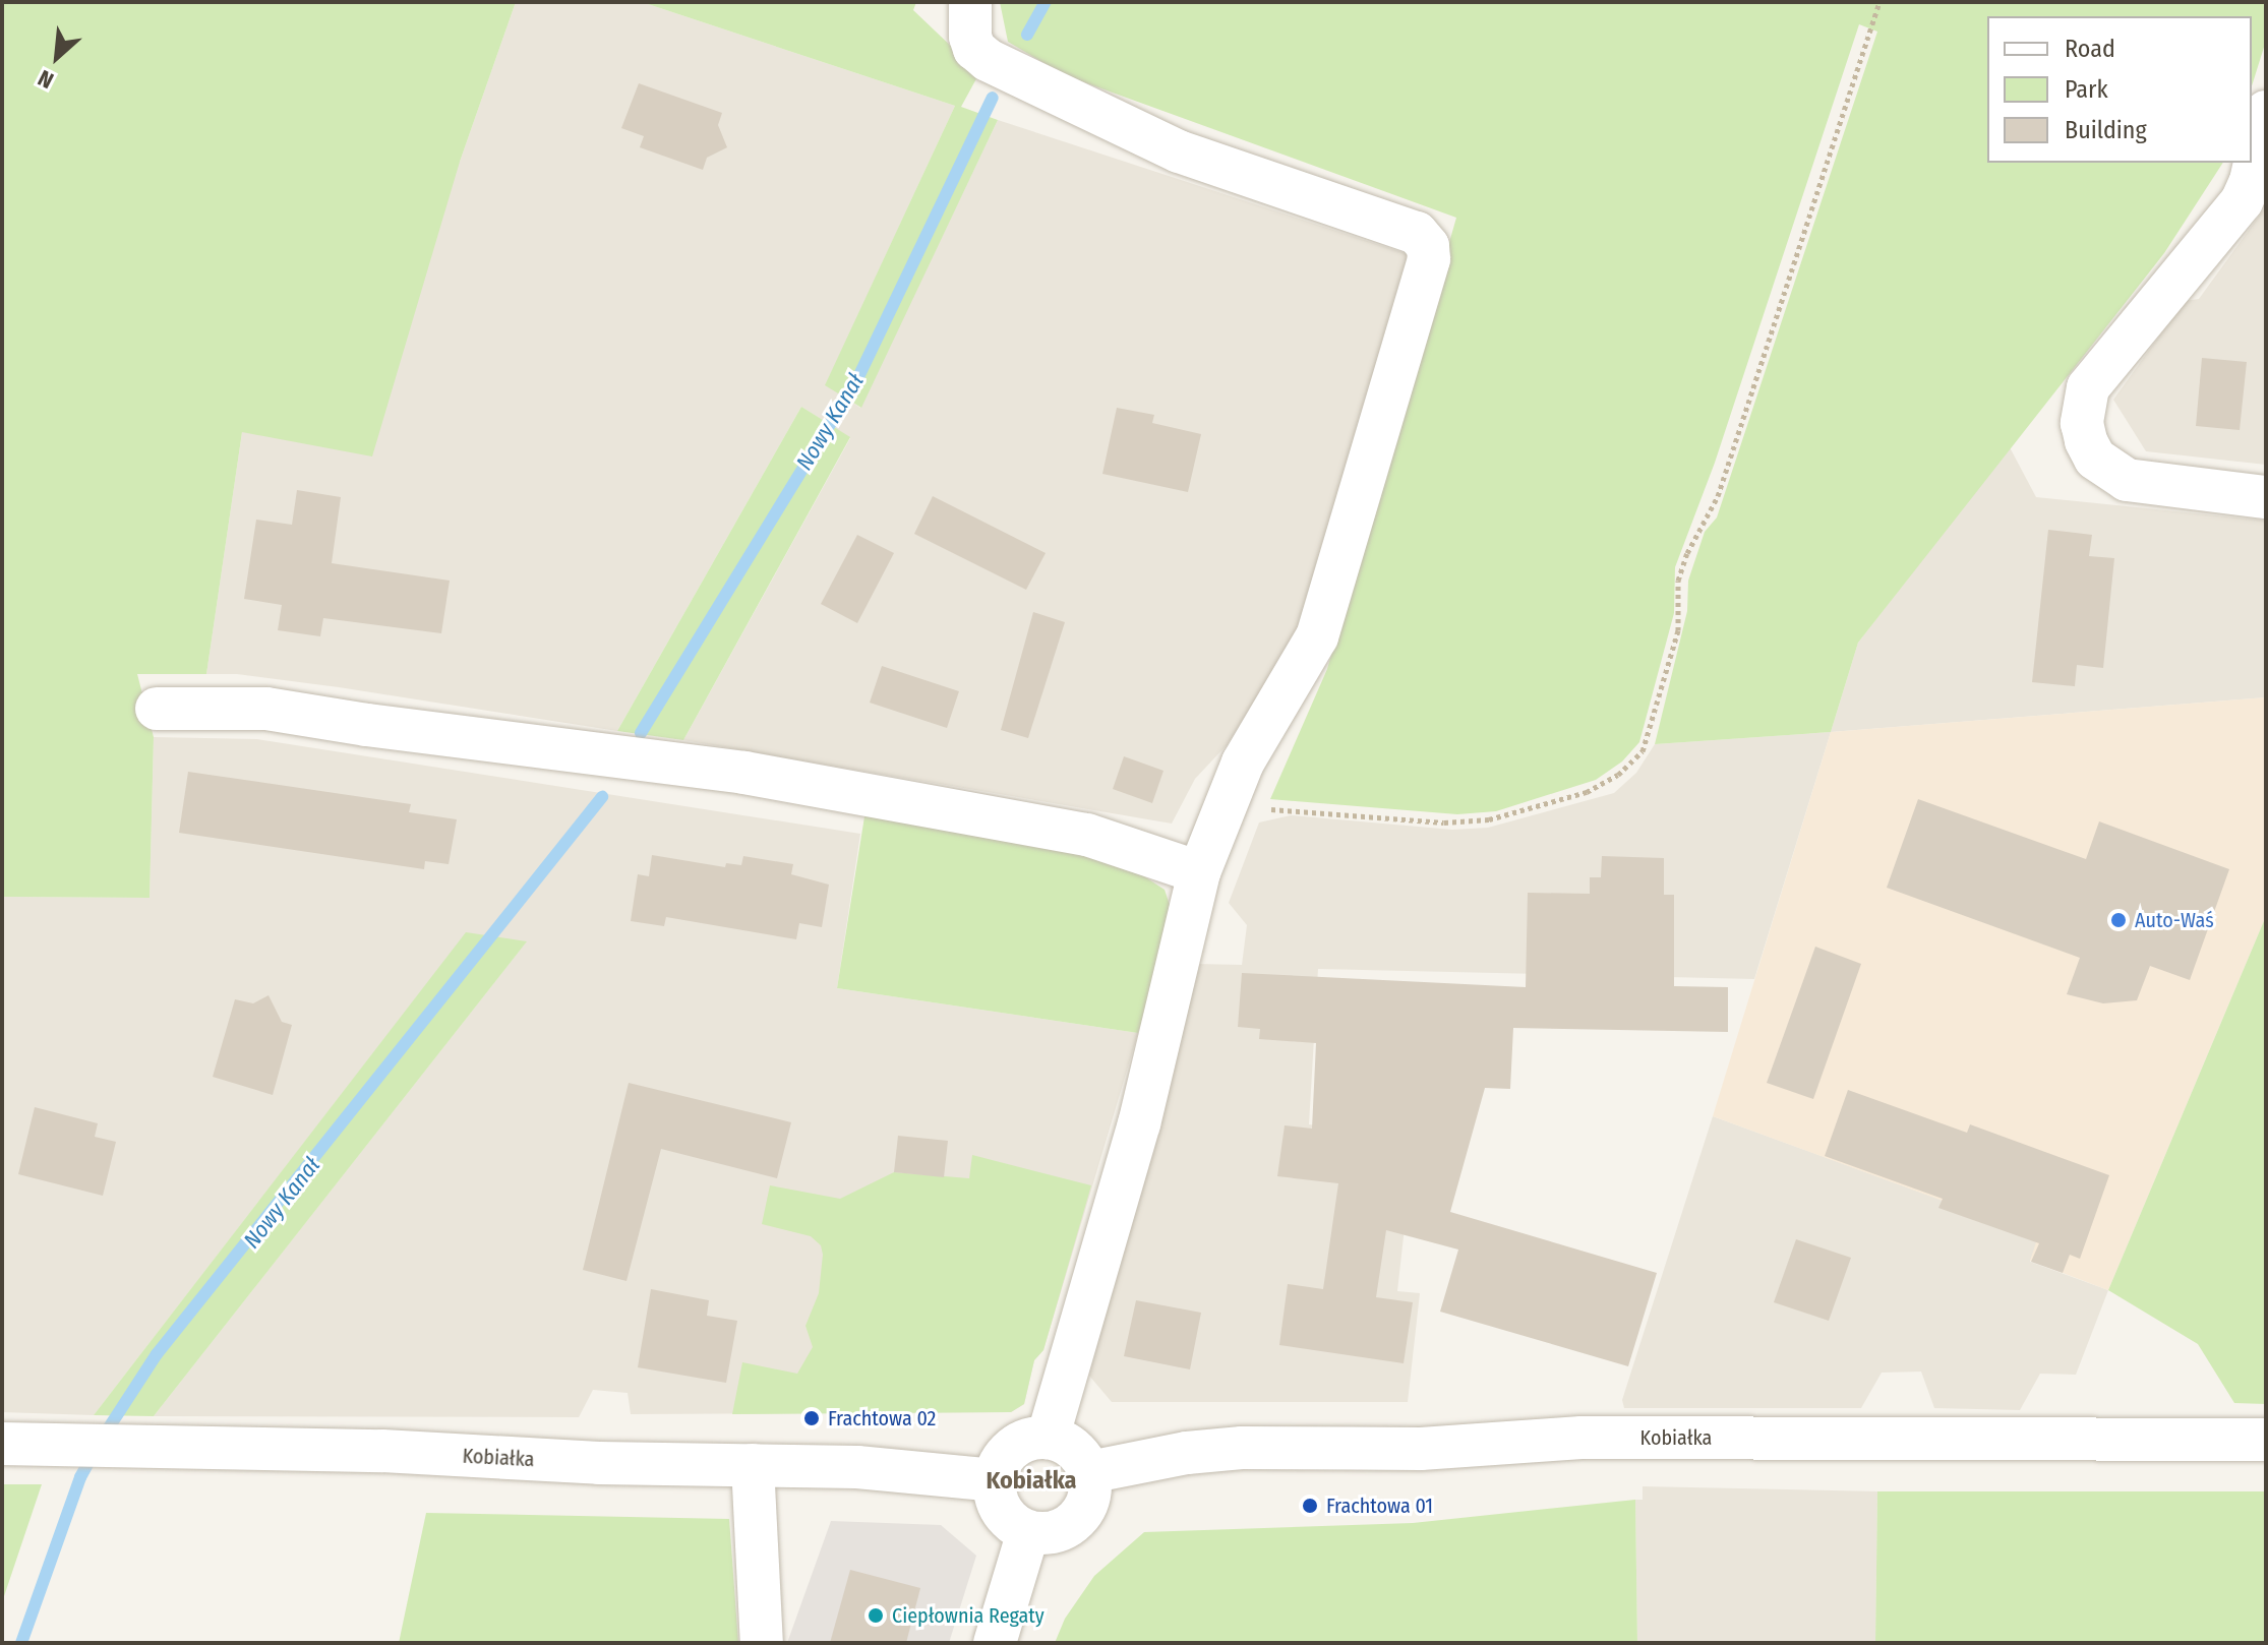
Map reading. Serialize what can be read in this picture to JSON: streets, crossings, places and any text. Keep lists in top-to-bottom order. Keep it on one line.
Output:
{"streets":{"street":["Kobiałka"]},"districts":["Kobiałka"],"water":["Nowy Kanał"],"places":["Auto-Waś","Frachtowa 02","Frachtowa 01","Ciepłownia Regaty"],"legend":["Road","Park","Building"],"north":"bottom left"}
